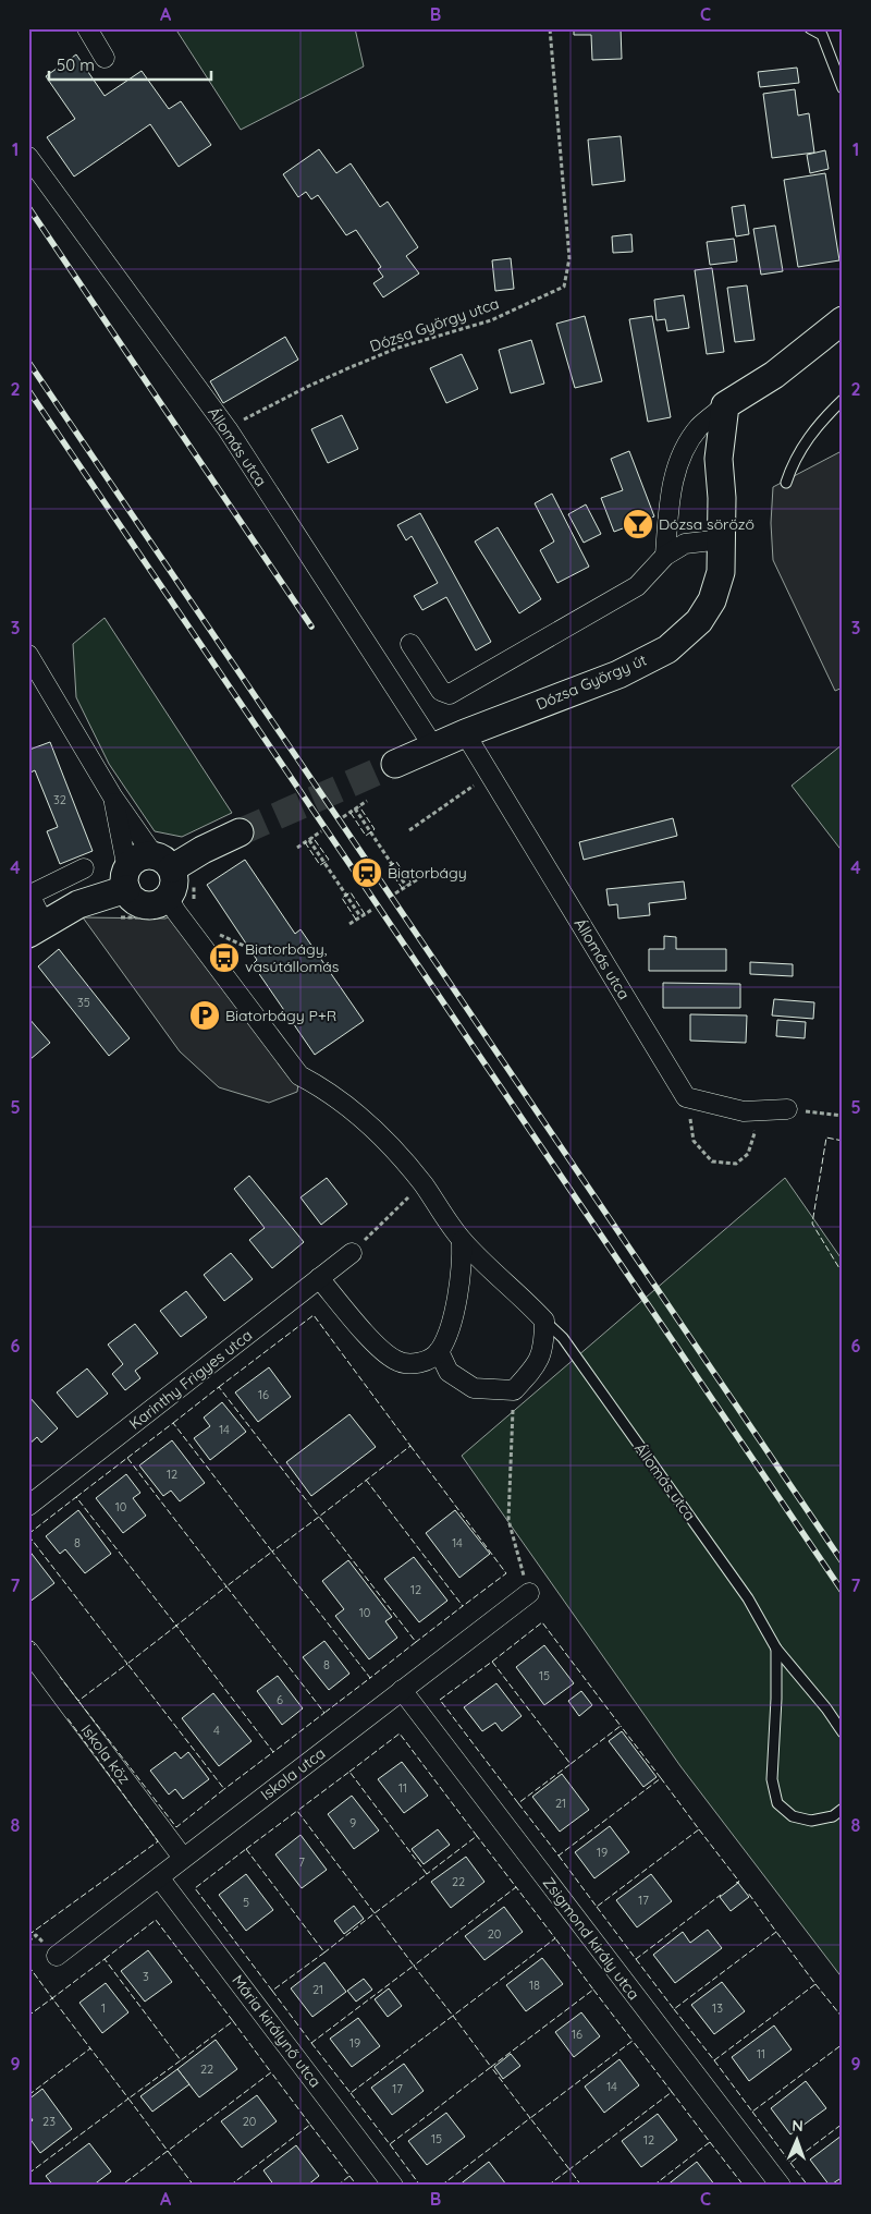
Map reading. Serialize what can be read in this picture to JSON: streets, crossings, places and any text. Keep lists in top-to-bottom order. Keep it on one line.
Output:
{"streets":{"street":["Állomás utca","Dózsa György út","Karinthy Frigyes utca","Iskola köz","Iskola utca","Zsigmond király utca","Mária királynő utca"],"path":["Dózsa György utca"]},"crossings":[["Dózsa György utca","Állomás utca"],["Állomás utca","Dózsa György út"],["Iskola köz","Iskola utca"],["Iskola utca","Zsigmond király utca"],["Iskola utca","Mária királynő utca"]],"places":{"bar":["Dózsa söröző"],"station":["Biatorbágy"],"bus stop":["Biatorbágy, vasútállomás"],"parking":["Biatorbágy P+R"]},"house_numbers":["32","35","16","14","12","10","8","14","12","10","8","15","6","4","11","21","9","19","7","22","17","5","20","3","18","21","1","13","16","19","11","22","14","17","23","20","15","12"],"scale_bar":"50 m","north":"top","grid":{"columns":["A","B","C"],"rows":["1","2","3","4","5","6","7","8","9"]}}
